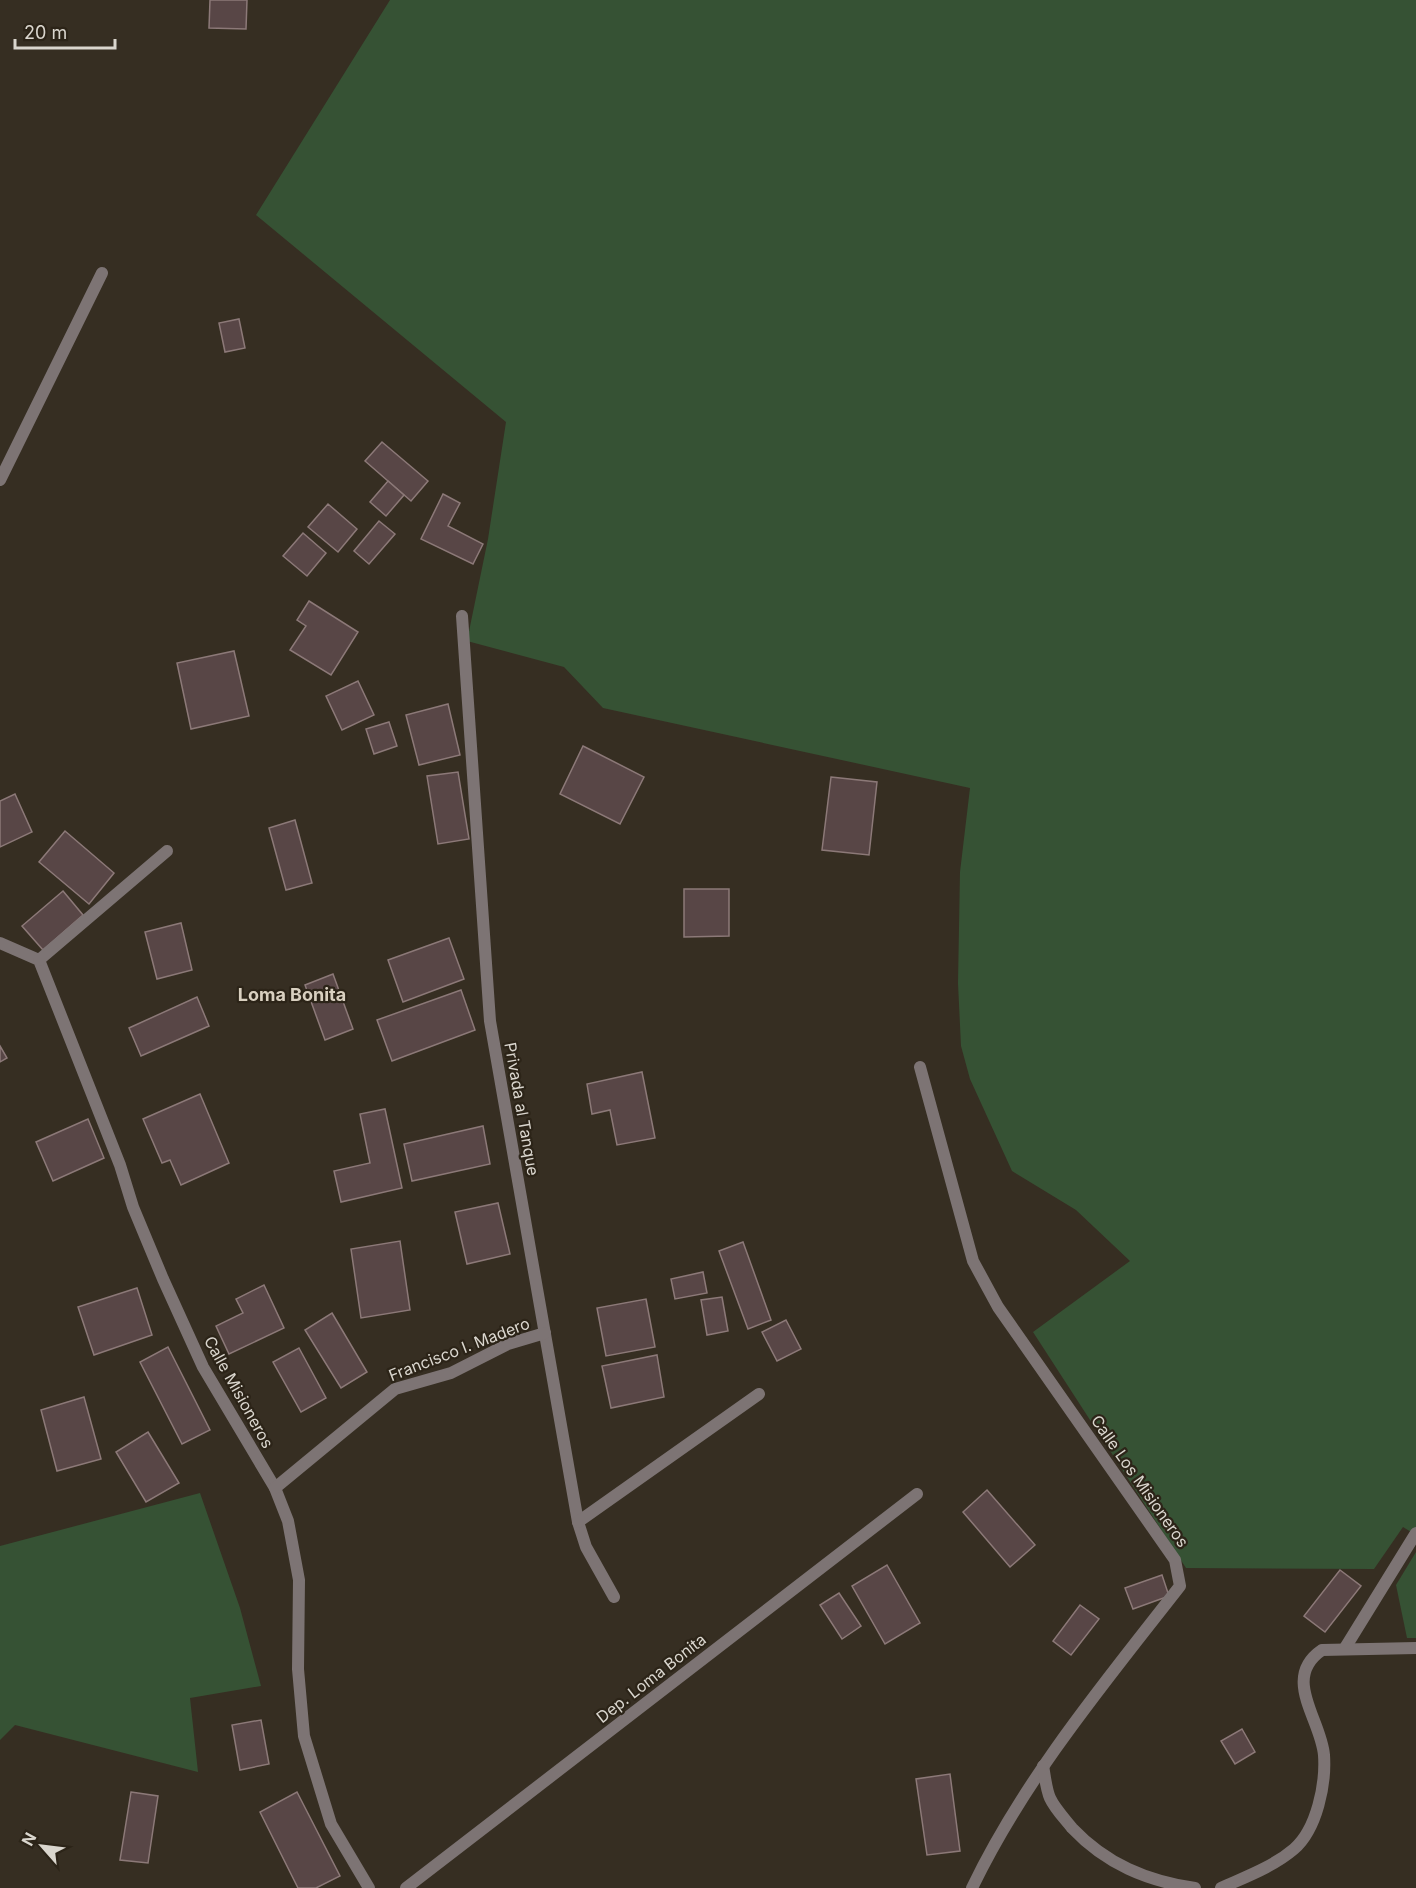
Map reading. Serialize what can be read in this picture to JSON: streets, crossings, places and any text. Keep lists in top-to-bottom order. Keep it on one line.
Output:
{"streets":{"street":["Privada al Tanque","Francisco I. Madero","Calle Misioneros","Calle Los Misioneros","Dep. Loma Bonita"]},"crossings":[["Privada al Tanque","Francisco I. Madero"],["Francisco I. Madero","Calle Misioneros"]],"districts":["Loma Bonita"],"scale_bar":"20 m","north":"top left"}
